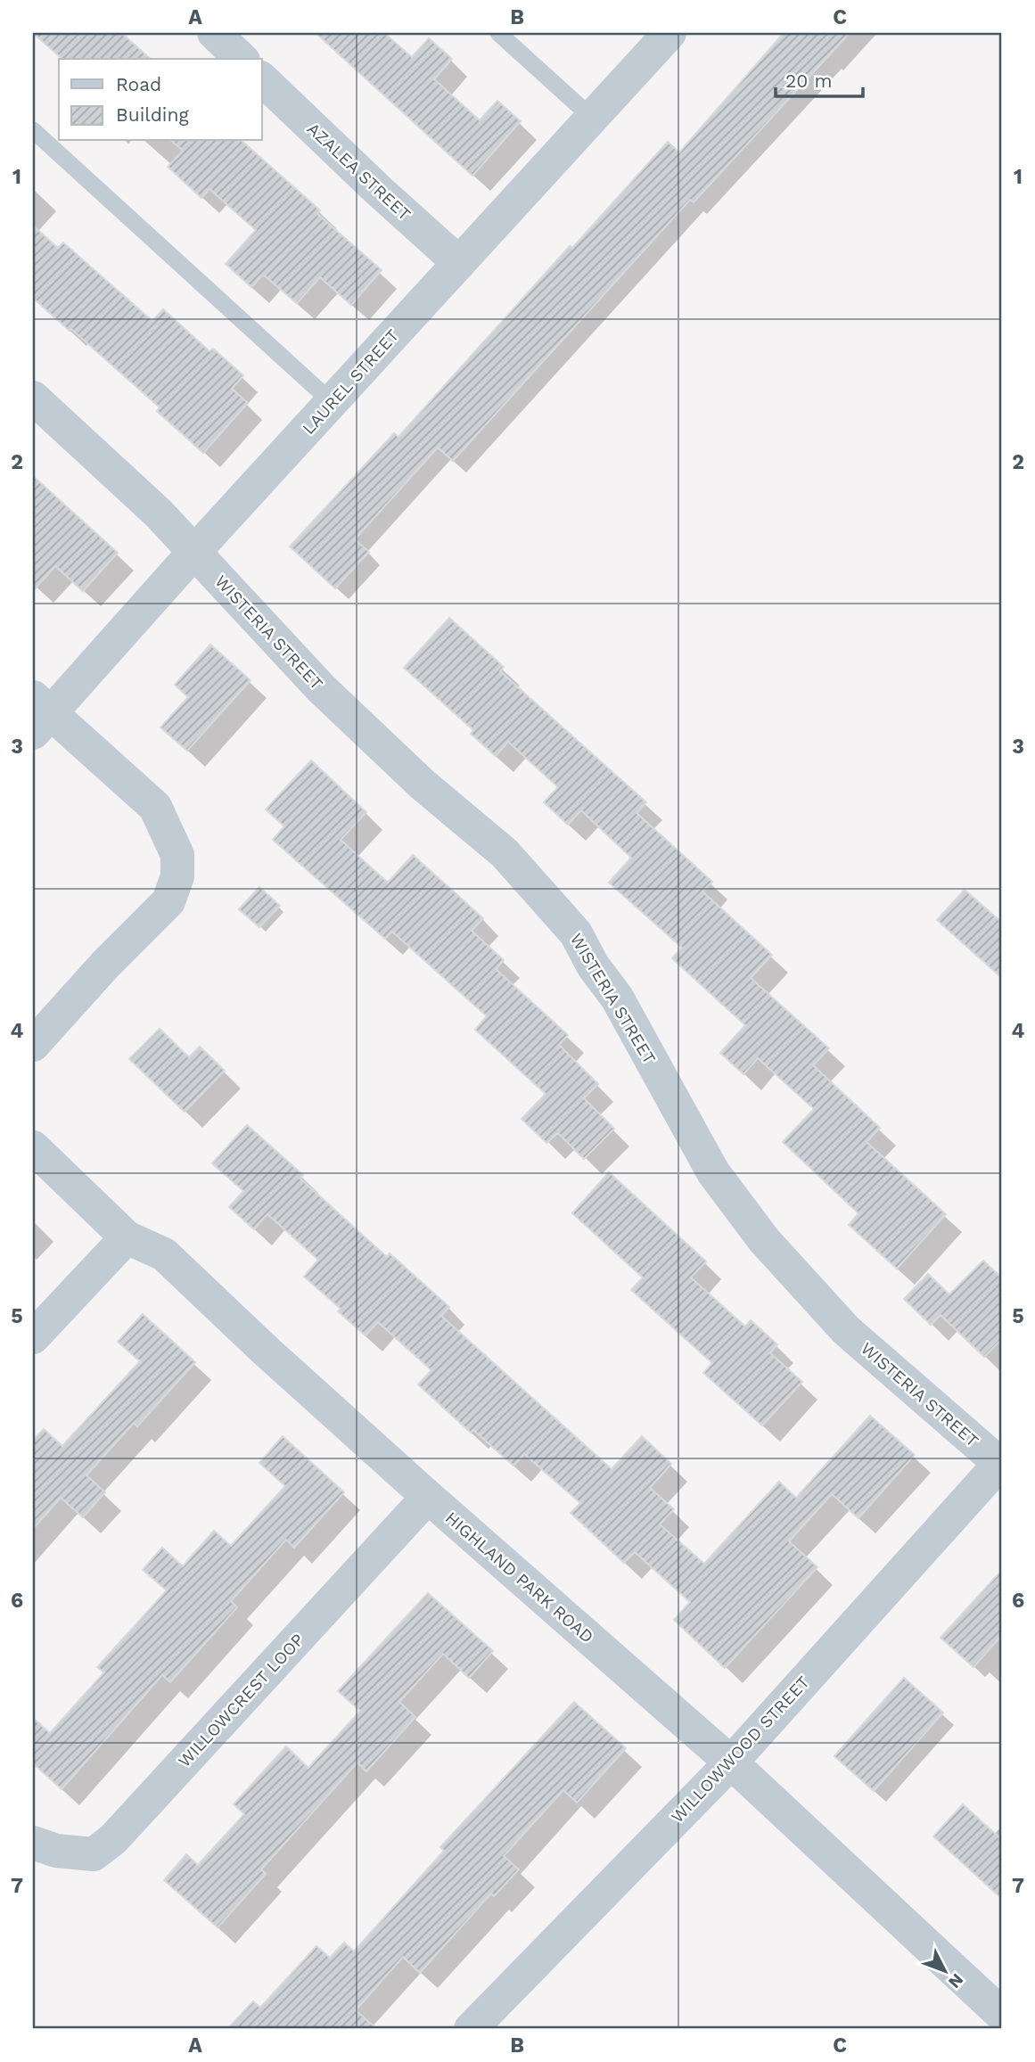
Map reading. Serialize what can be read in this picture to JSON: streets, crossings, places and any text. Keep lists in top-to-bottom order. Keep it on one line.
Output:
{"streets":{"street":["AZALEA STREET","LAUREL STREET","WISTERIA STREET","HIGHLAND PARK ROAD","WILLOWCREST LOOP","WILLOWWOOD STREET"]},"crossings":[["AZALEA STREET","LAUREL STREET"],["LAUREL STREET","WISTERIA STREET"],["WISTERIA STREET","WILLOWWOOD STREET"],["HIGHLAND PARK ROAD","WILLOWCREST LOOP"],["HIGHLAND PARK ROAD","WILLOWWOOD STREET"]],"legend":["Road","Building"],"scale_bar":"20 m","north":"bottom right","grid":{"columns":["A","B","C"],"rows":["1","2","3","4","5","6","7"]}}
